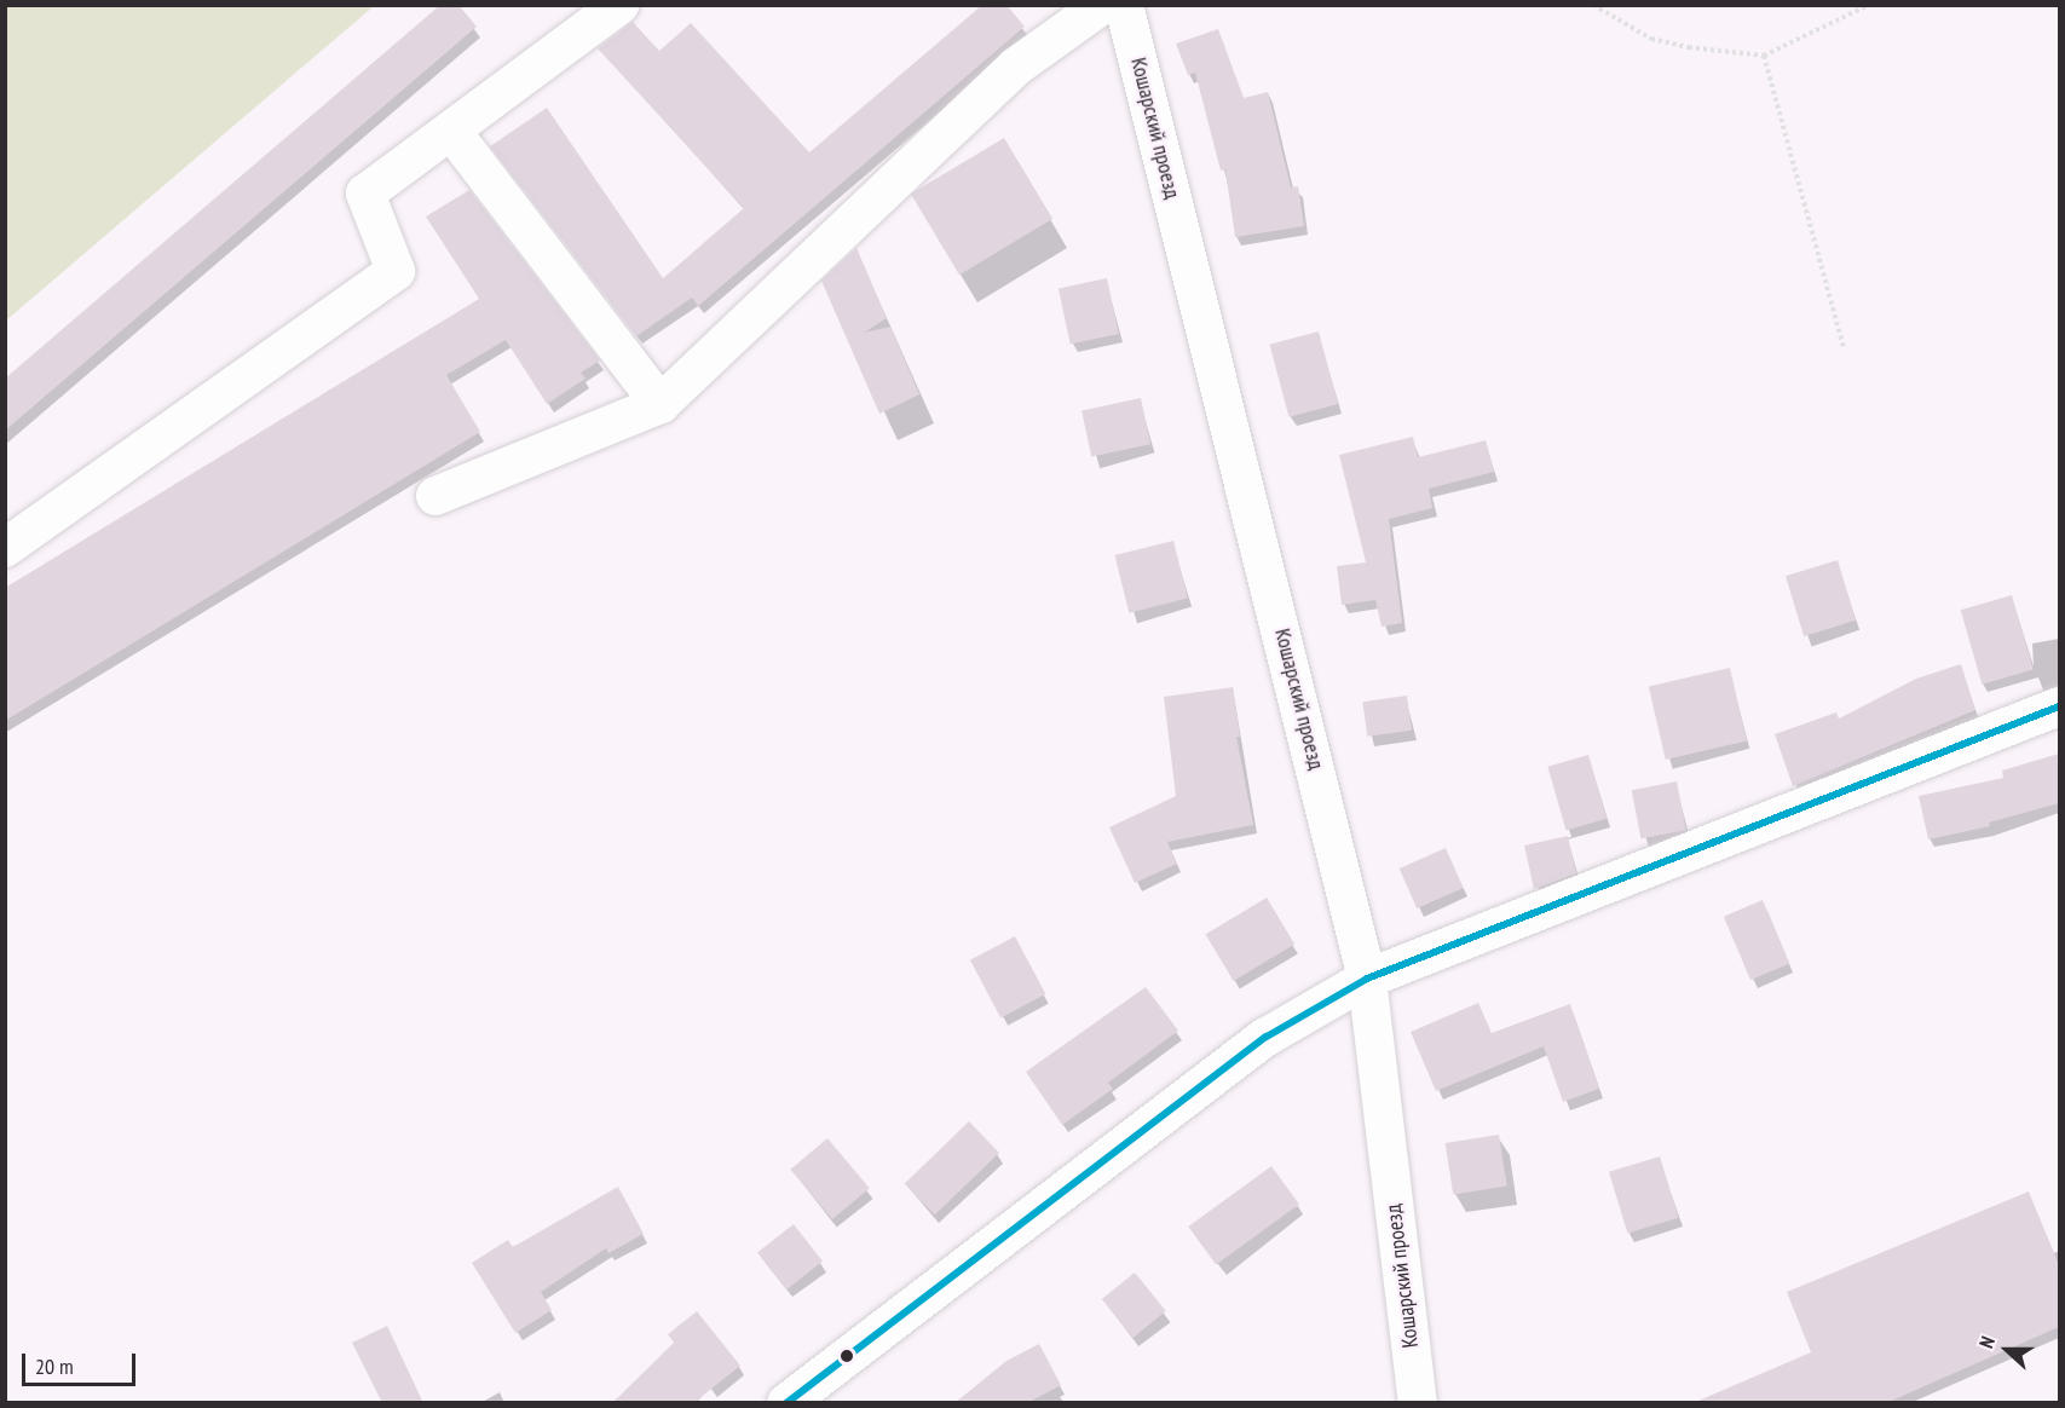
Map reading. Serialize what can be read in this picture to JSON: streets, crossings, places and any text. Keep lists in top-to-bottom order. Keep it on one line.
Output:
{"streets":{"street":["Кошарский проезд"]},"scale_bar":"20 m","north":"left"}
